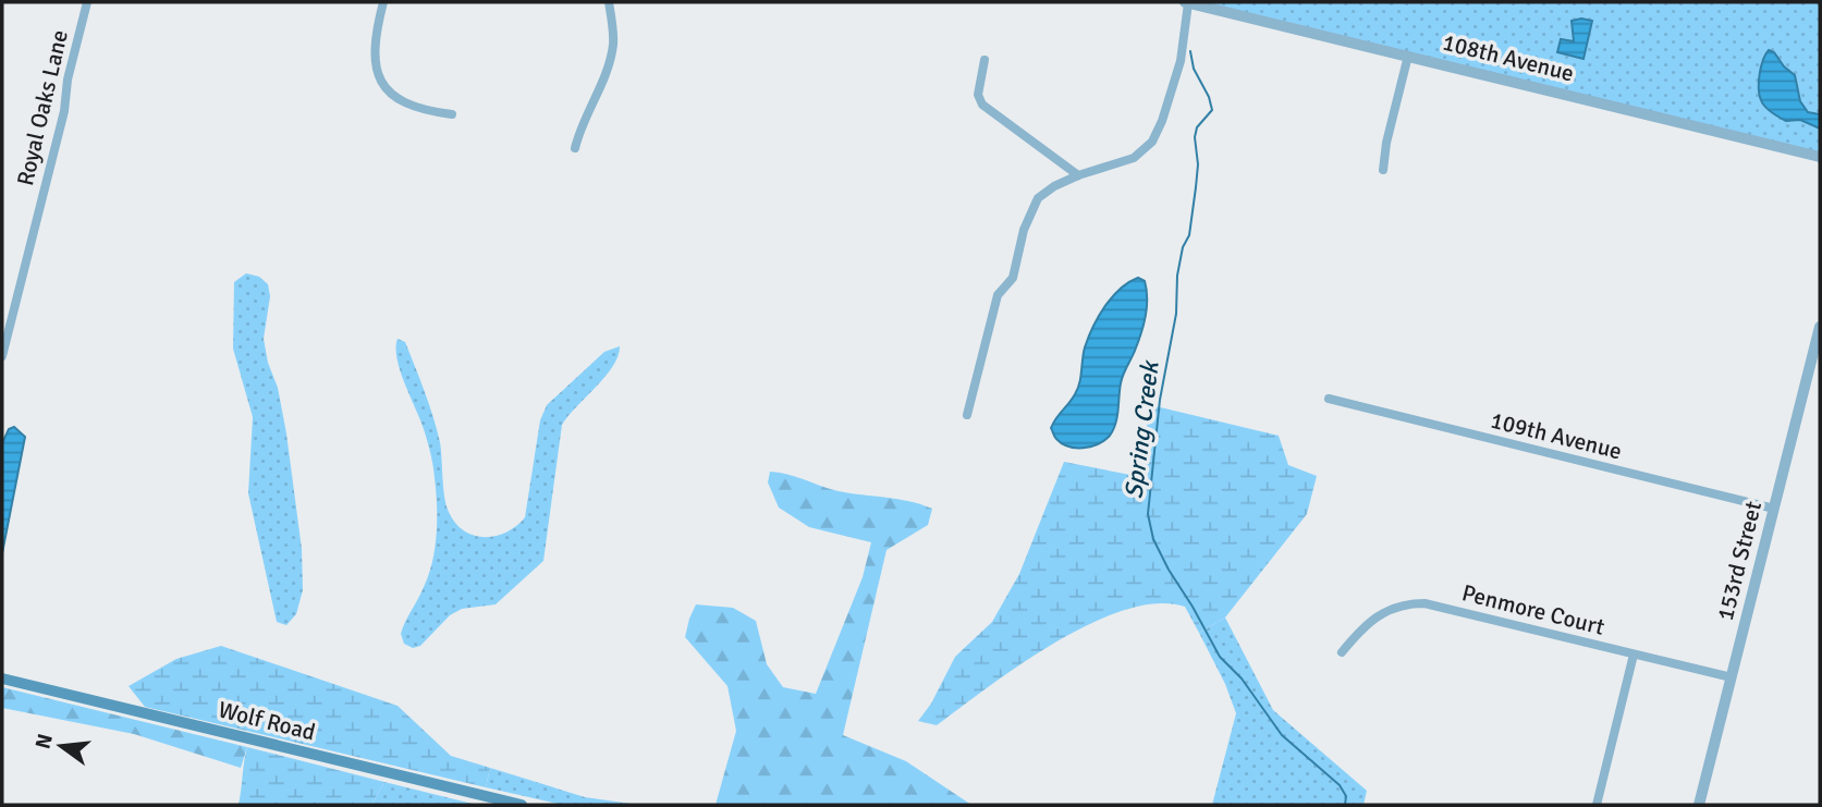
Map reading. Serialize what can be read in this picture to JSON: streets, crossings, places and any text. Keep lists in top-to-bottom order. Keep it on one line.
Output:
{"streets":{"main road":["Wolf Road"],"street":["108th Avenue","Royal Oaks Lane","109th Avenue","153rd Street","Penmore Court"]},"crossings":[["109th Avenue","153rd Street"],["153rd Street","Penmore Court"]],"water":["Spring Creek"],"north":"left"}
